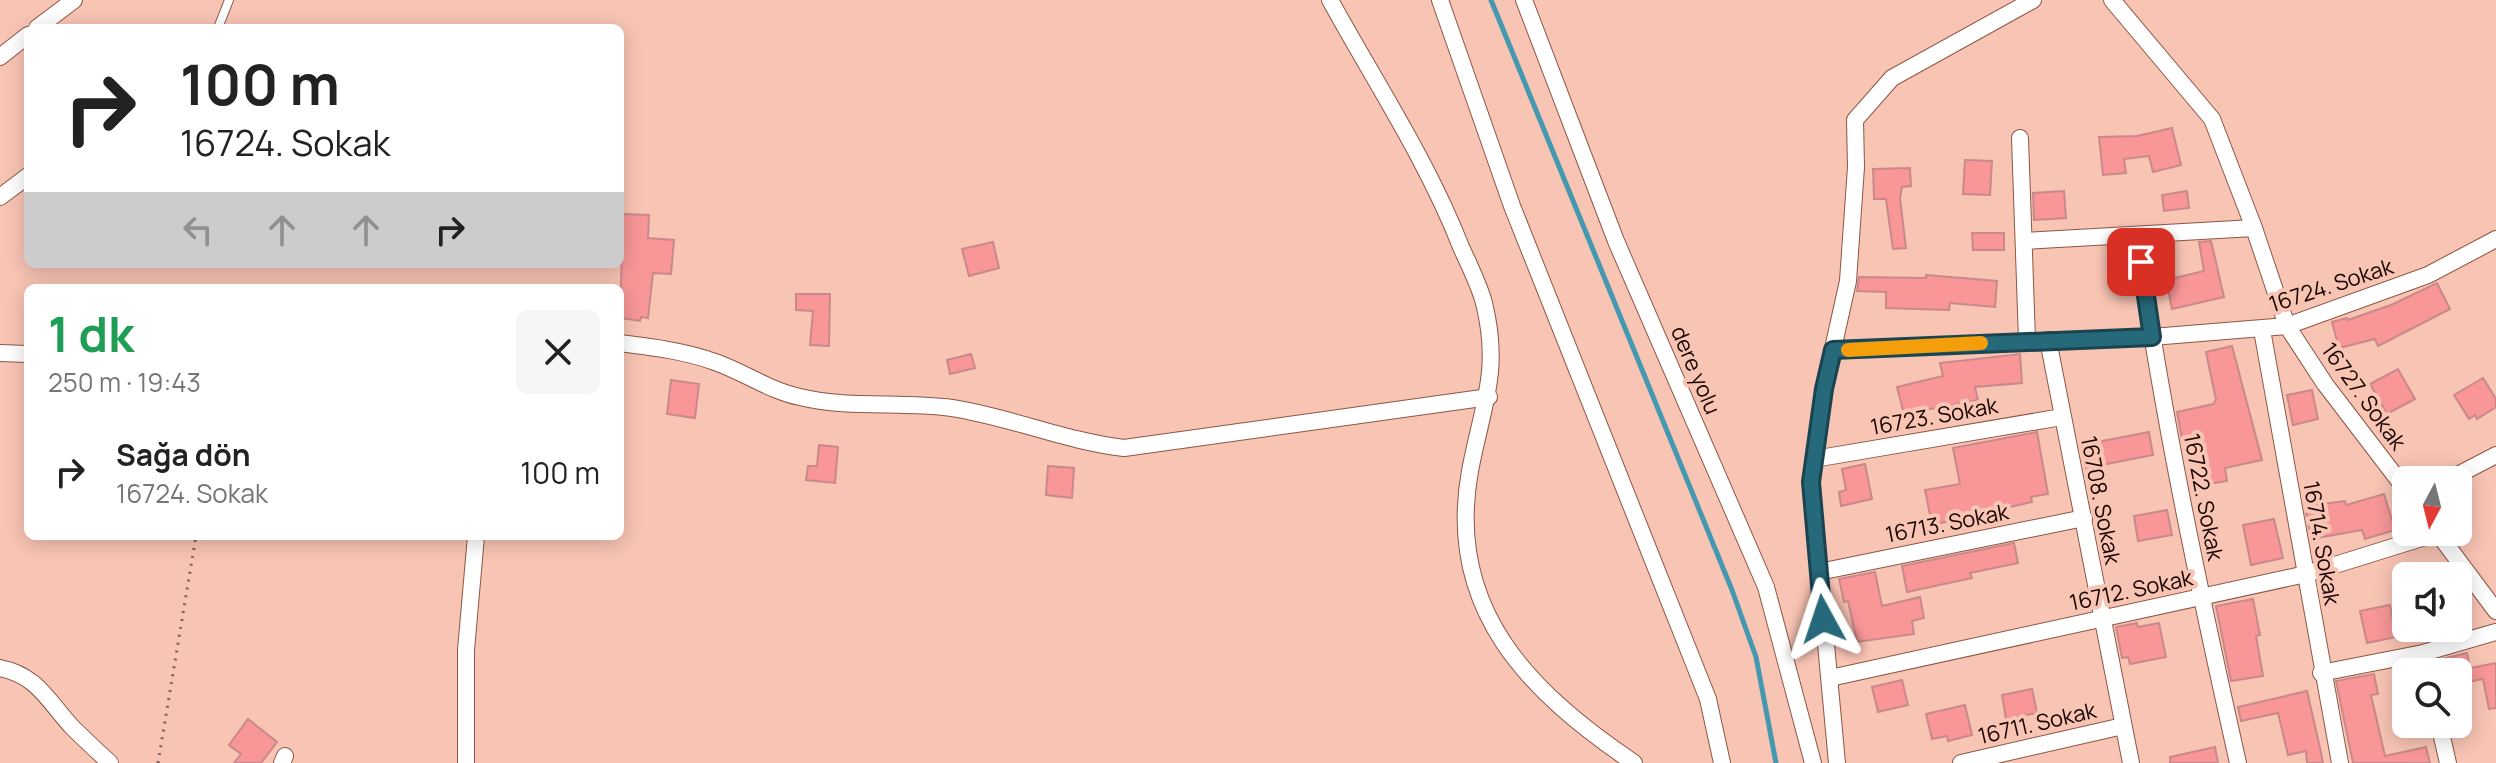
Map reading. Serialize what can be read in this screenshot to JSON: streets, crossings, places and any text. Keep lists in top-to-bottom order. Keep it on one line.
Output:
{"streets":{"street":["16724. Sokak","dere yolu","16727. Sokak","16723. Sokak","16722. Sokak","16708. Sokak","16713. Sokak","16714. Sokak","16712. Sokak","16711. Sokak"]},"crossings":[["16724. Sokak","16727. Sokak"],["16724. Sokak","16722. Sokak"],["16724. Sokak","16708. Sokak"],["16724. Sokak","16714. Sokak"],["16723. Sokak","16708. Sokak"],["16722. Sokak","16712. Sokak"],["16708. Sokak","16713. Sokak"],["16708. Sokak","16712. Sokak"],["16708. Sokak","16711. Sokak"],["16714. Sokak","16712. Sokak"]],"north":"bottom","page":{"turn":["100 m","16724. Sokak"],"heading":["1 dk","250 m · 19:43"],"list":[{"name":"Sağa dön","note":"16724. Sokak","value":"100 m"}]}}
